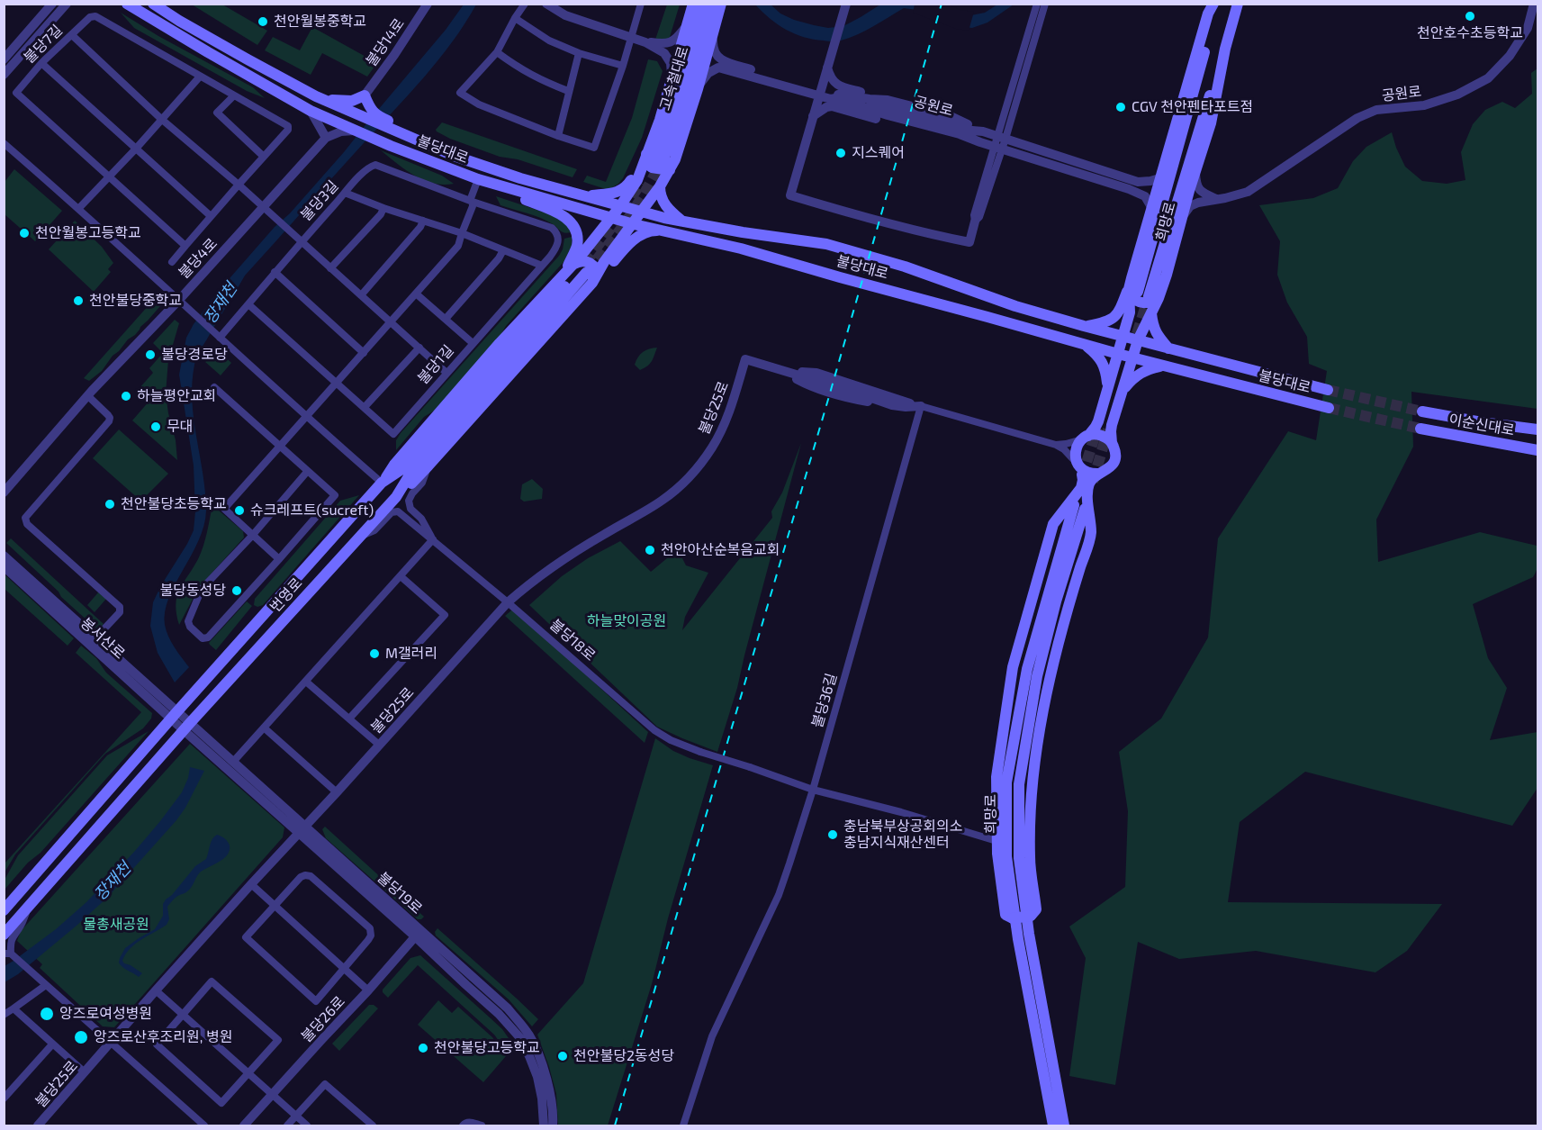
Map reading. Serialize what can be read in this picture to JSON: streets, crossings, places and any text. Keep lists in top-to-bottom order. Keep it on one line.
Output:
{"streets":{"main road":["고속철대로","불당대로","희망로","이순신대로","번영로"],"street":["불당14로","불당7길","공원로","불당3길","불당4로","불당1길","불당25로","봉서산로","불당18로","불당36길","불당19로","불당26로"]},"crossings":[["공원로","희망로"],["불당대로","희망로"],["불당3길","불당1길"],["불당25로","불당18로"],["불당25로","불당19로"],["번영로","봉서산로"],["번영로","불당18로"],["번영로","불당19로"],["봉서산로","불당19로"],["불당18로","불당36길"],["불당19로","불당26로"]],"water":["장재천"],"parks":["하늘맞이공원","물총새공원"],"places":["천안호수초등학교","천안월봉중학교","CGV 천안펜타포트점","지스퀘어","천안월봉고등학교","천안불당중학교","불당경로당","하늘평안교회","무대","천안불당초등학교","슈크레프트(sucreft)","천안아산순복음교회","불당동성당","M갤러리","충남북부상공회의소 충남지식재산센터","앙즈로여성병원","앙즈로산후조리원, 병원","천안불당고등학교","천안불당2동성당"]}
